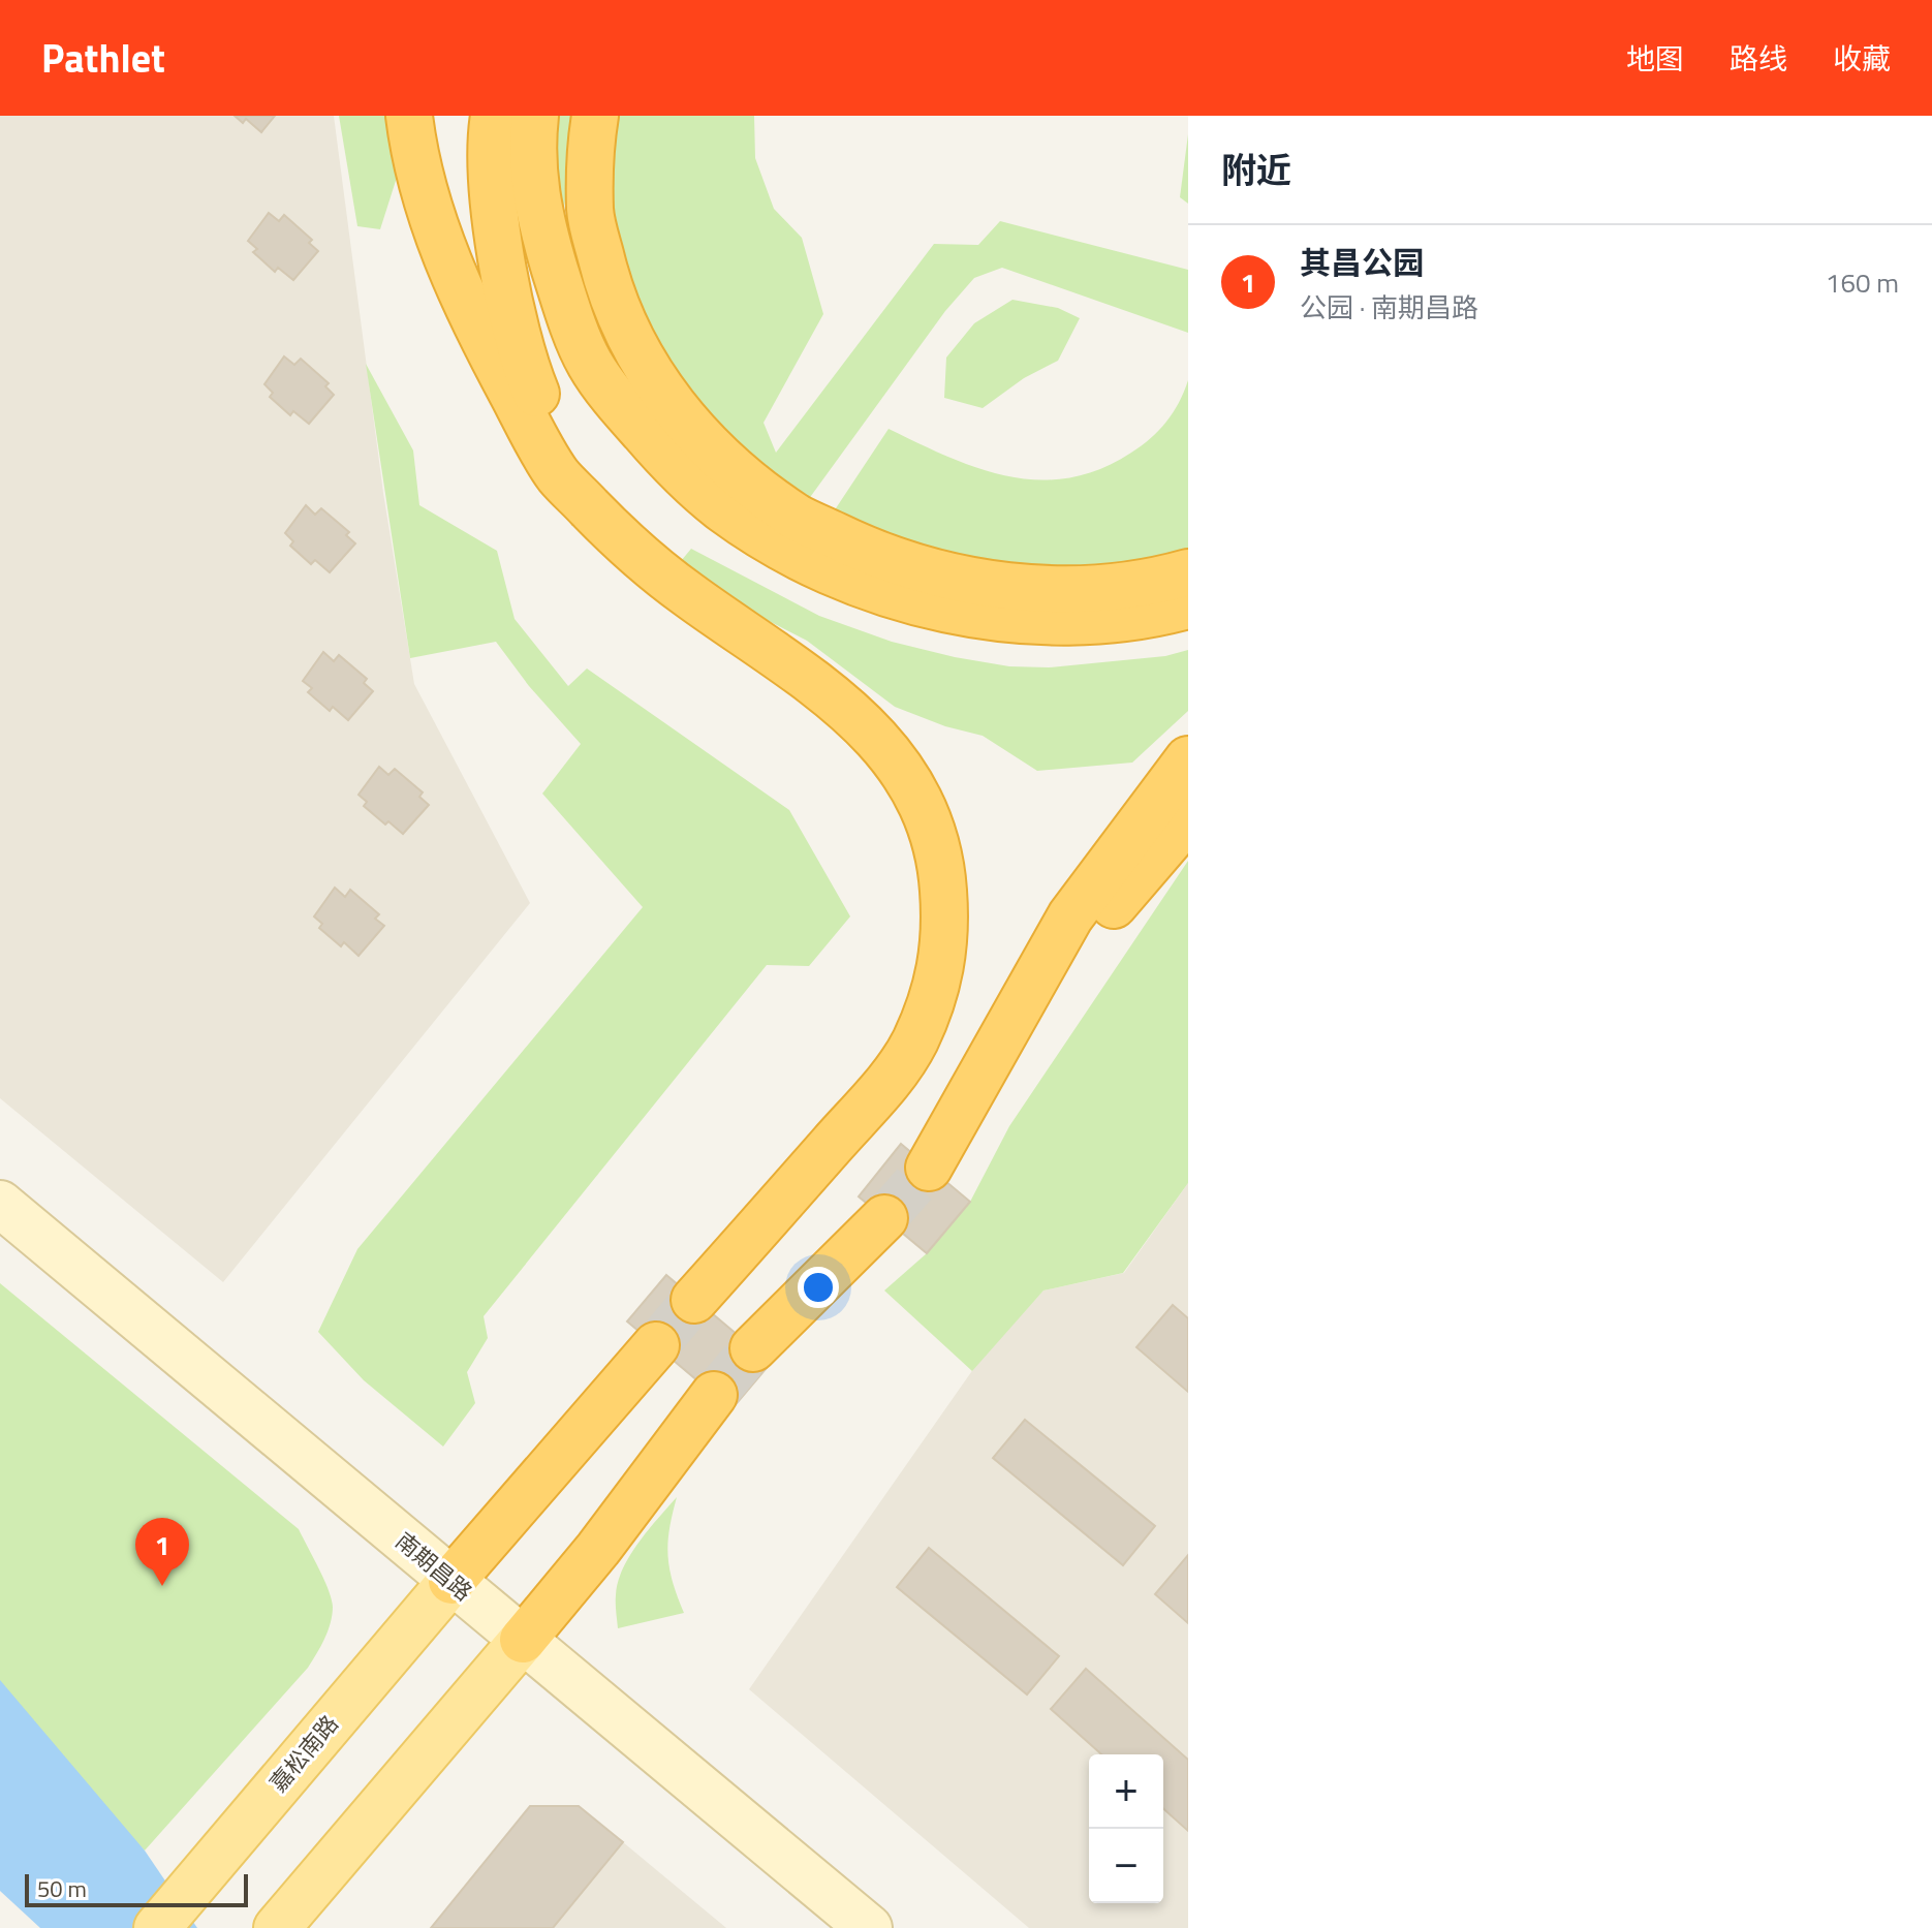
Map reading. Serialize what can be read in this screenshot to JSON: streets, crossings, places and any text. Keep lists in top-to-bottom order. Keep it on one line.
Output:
{"streets":{"main road":["南期昌路","嘉松南路"]},"crossings":[["南期昌路","嘉松南路"]],"scale_bar":"50 m","page":{"header":"Pathlet","nav":["地图","路线","收藏"],"heading":"附近","list":[{"mark":"1","name":"其昌公园","note":"公园 · 南期昌路","value":"160 m"}],"pins":"1","map_buttons":["+","−"],"scale":"50 m"}}
